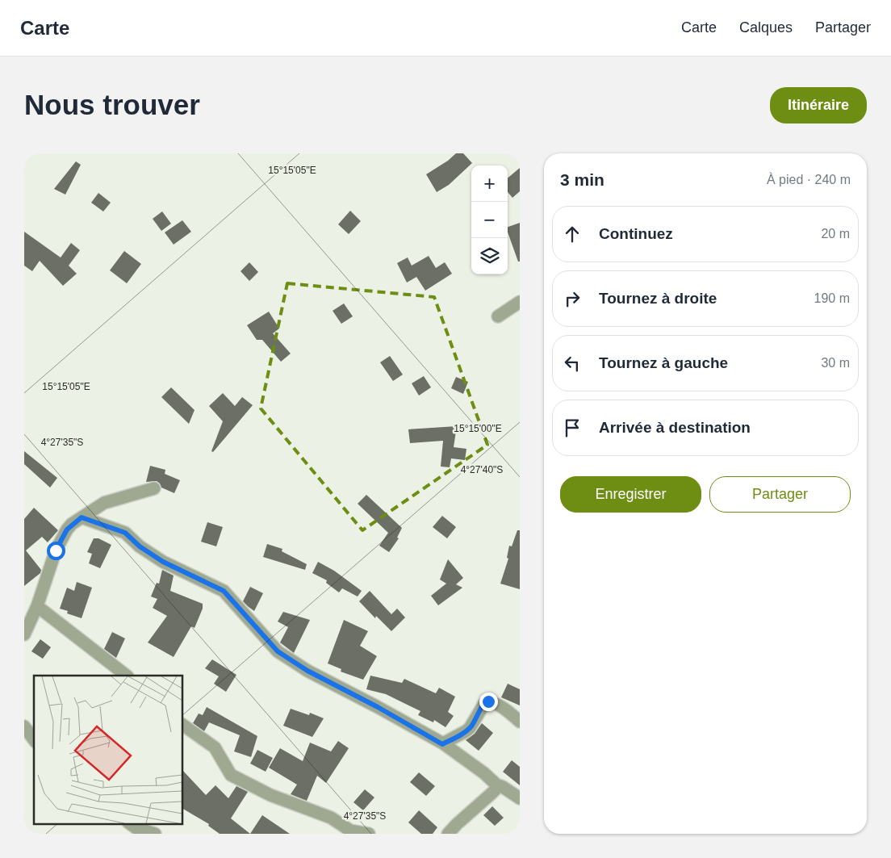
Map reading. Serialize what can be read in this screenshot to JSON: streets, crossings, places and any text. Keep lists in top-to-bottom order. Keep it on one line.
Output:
{"page":{"header":"Carte","nav":["Carte","Calques","Partager"],"buttons":["Itinéraire",["Enregistrer","Partager"]],"title":"Nous trouver","heading":["3 min","À pied · 240 m"],"map_buttons":["+","−"],"list":[["Continuez","20 m"],["Tournez à droite","190 m"],["Tournez à gauche","30 m"],"Arrivée à destination"]},"coordinates":["15°15'05\"E","15°15'00\"E","4°27'35\"S","4°27'40\"S"]}
